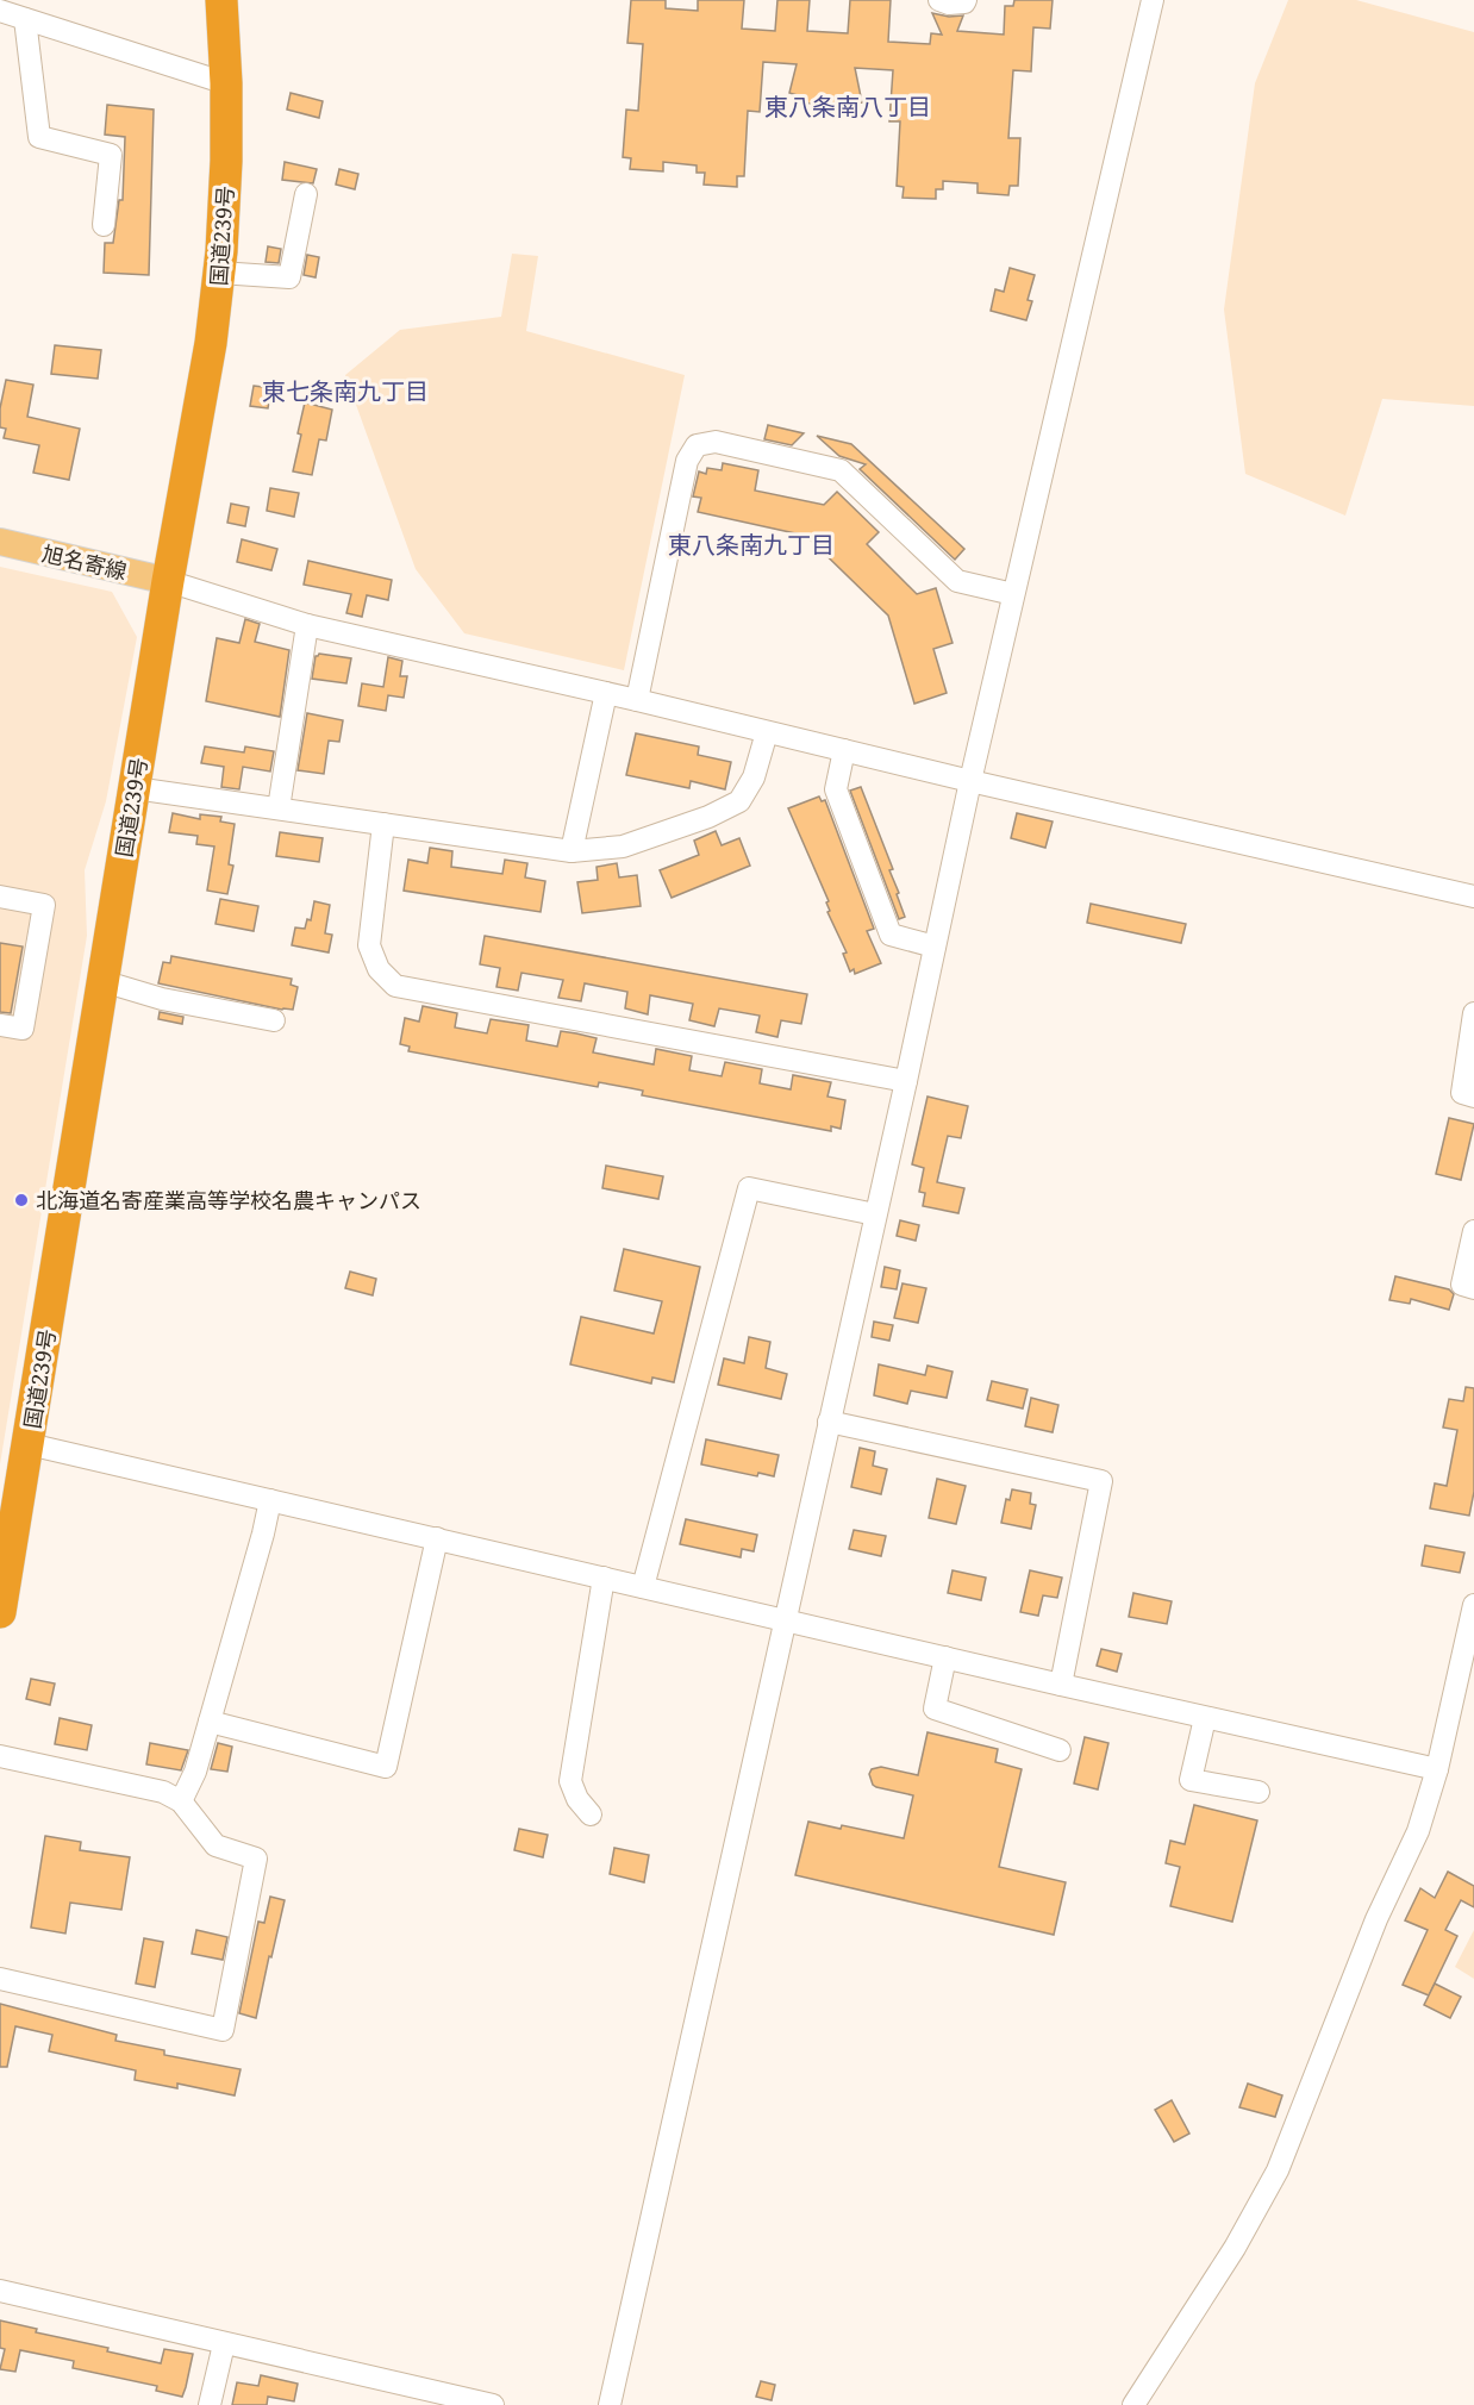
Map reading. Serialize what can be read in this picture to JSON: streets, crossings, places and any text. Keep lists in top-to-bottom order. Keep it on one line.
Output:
{"streets":{"highway":["国道239号"],"main road":["旭名寄線"]},"crossings":[["国道239号","旭名寄線"]],"districts":["東八条南八丁目","東七条南九丁目","東八条南九丁目"],"places":["北海道名寄産業高等学校名農キャンパス"]}
